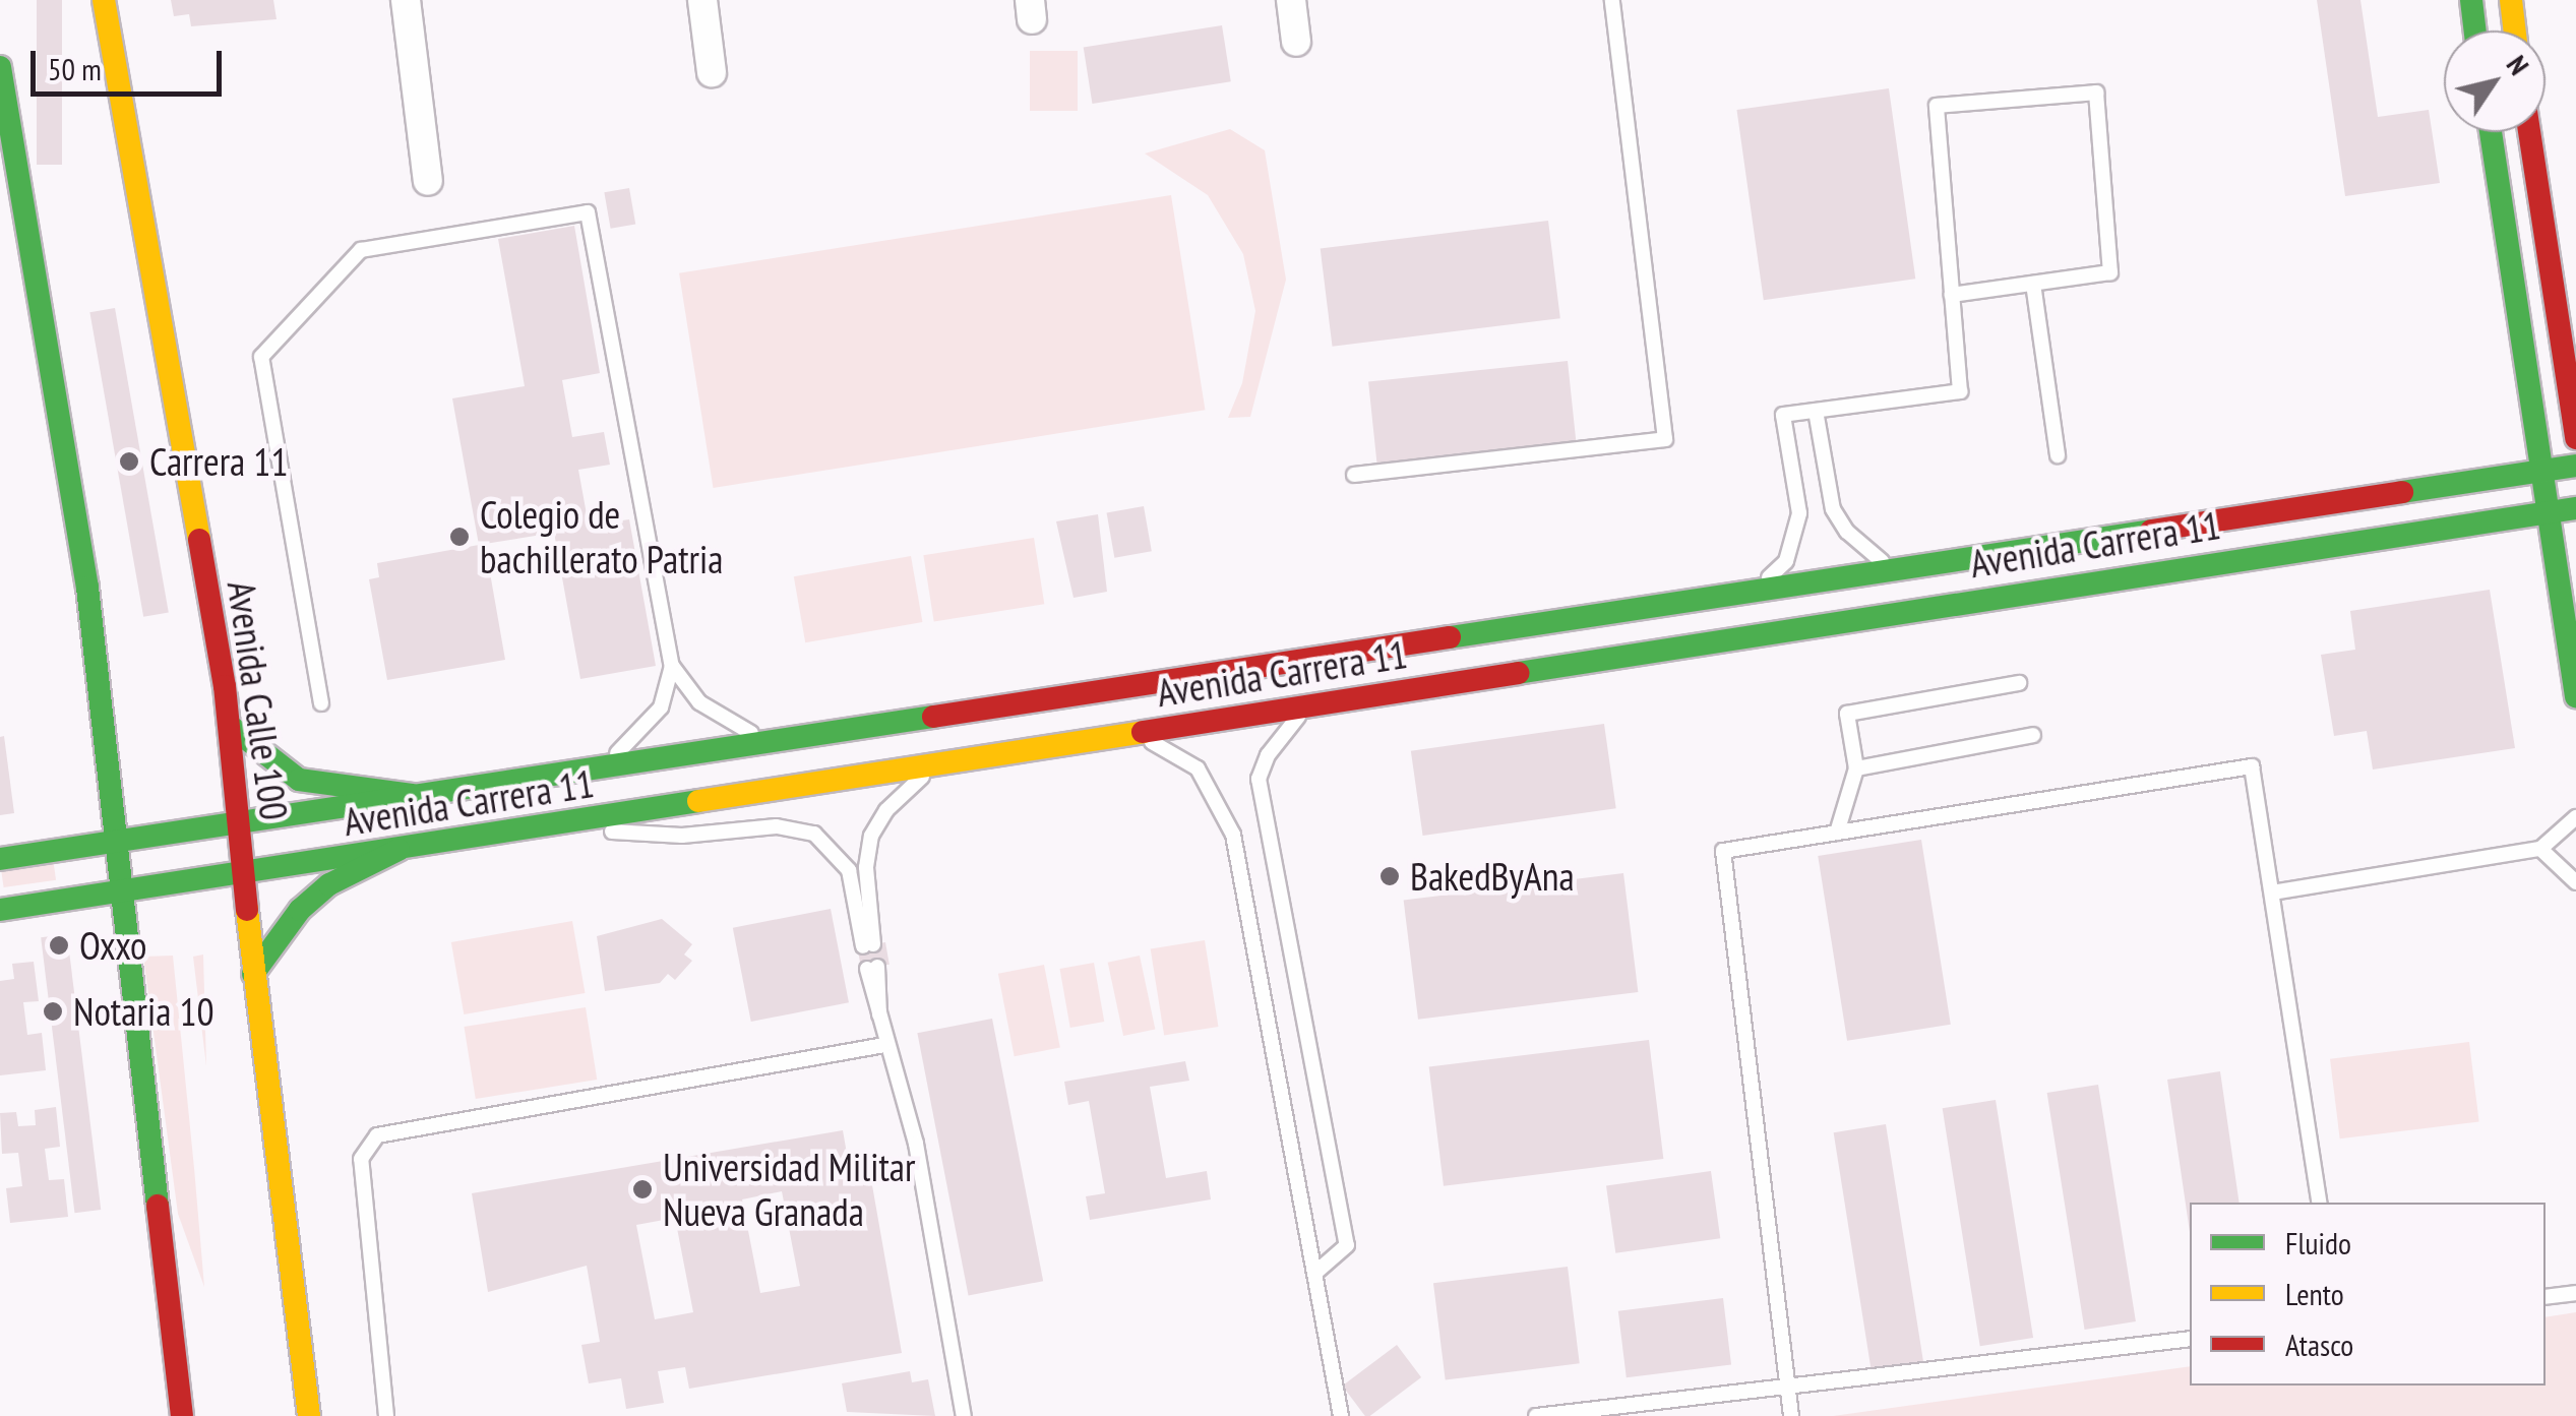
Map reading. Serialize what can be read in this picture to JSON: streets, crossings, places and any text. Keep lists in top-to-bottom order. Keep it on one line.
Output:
{"streets":{"main road":["Avenida Carrera 11","Avenida Calle 100"]},"crossings":[["Avenida Carrera 11","Avenida Calle 100"]],"places":["Carrera 11","Colegio de bachillerato Patria","BakedByAna","Oxxo","Notaria 10","Universidad Militar Nueva Granada"],"legend":["Fluido","Lento","Atasco"],"scale_bar":"50 m","north":"top right"}
